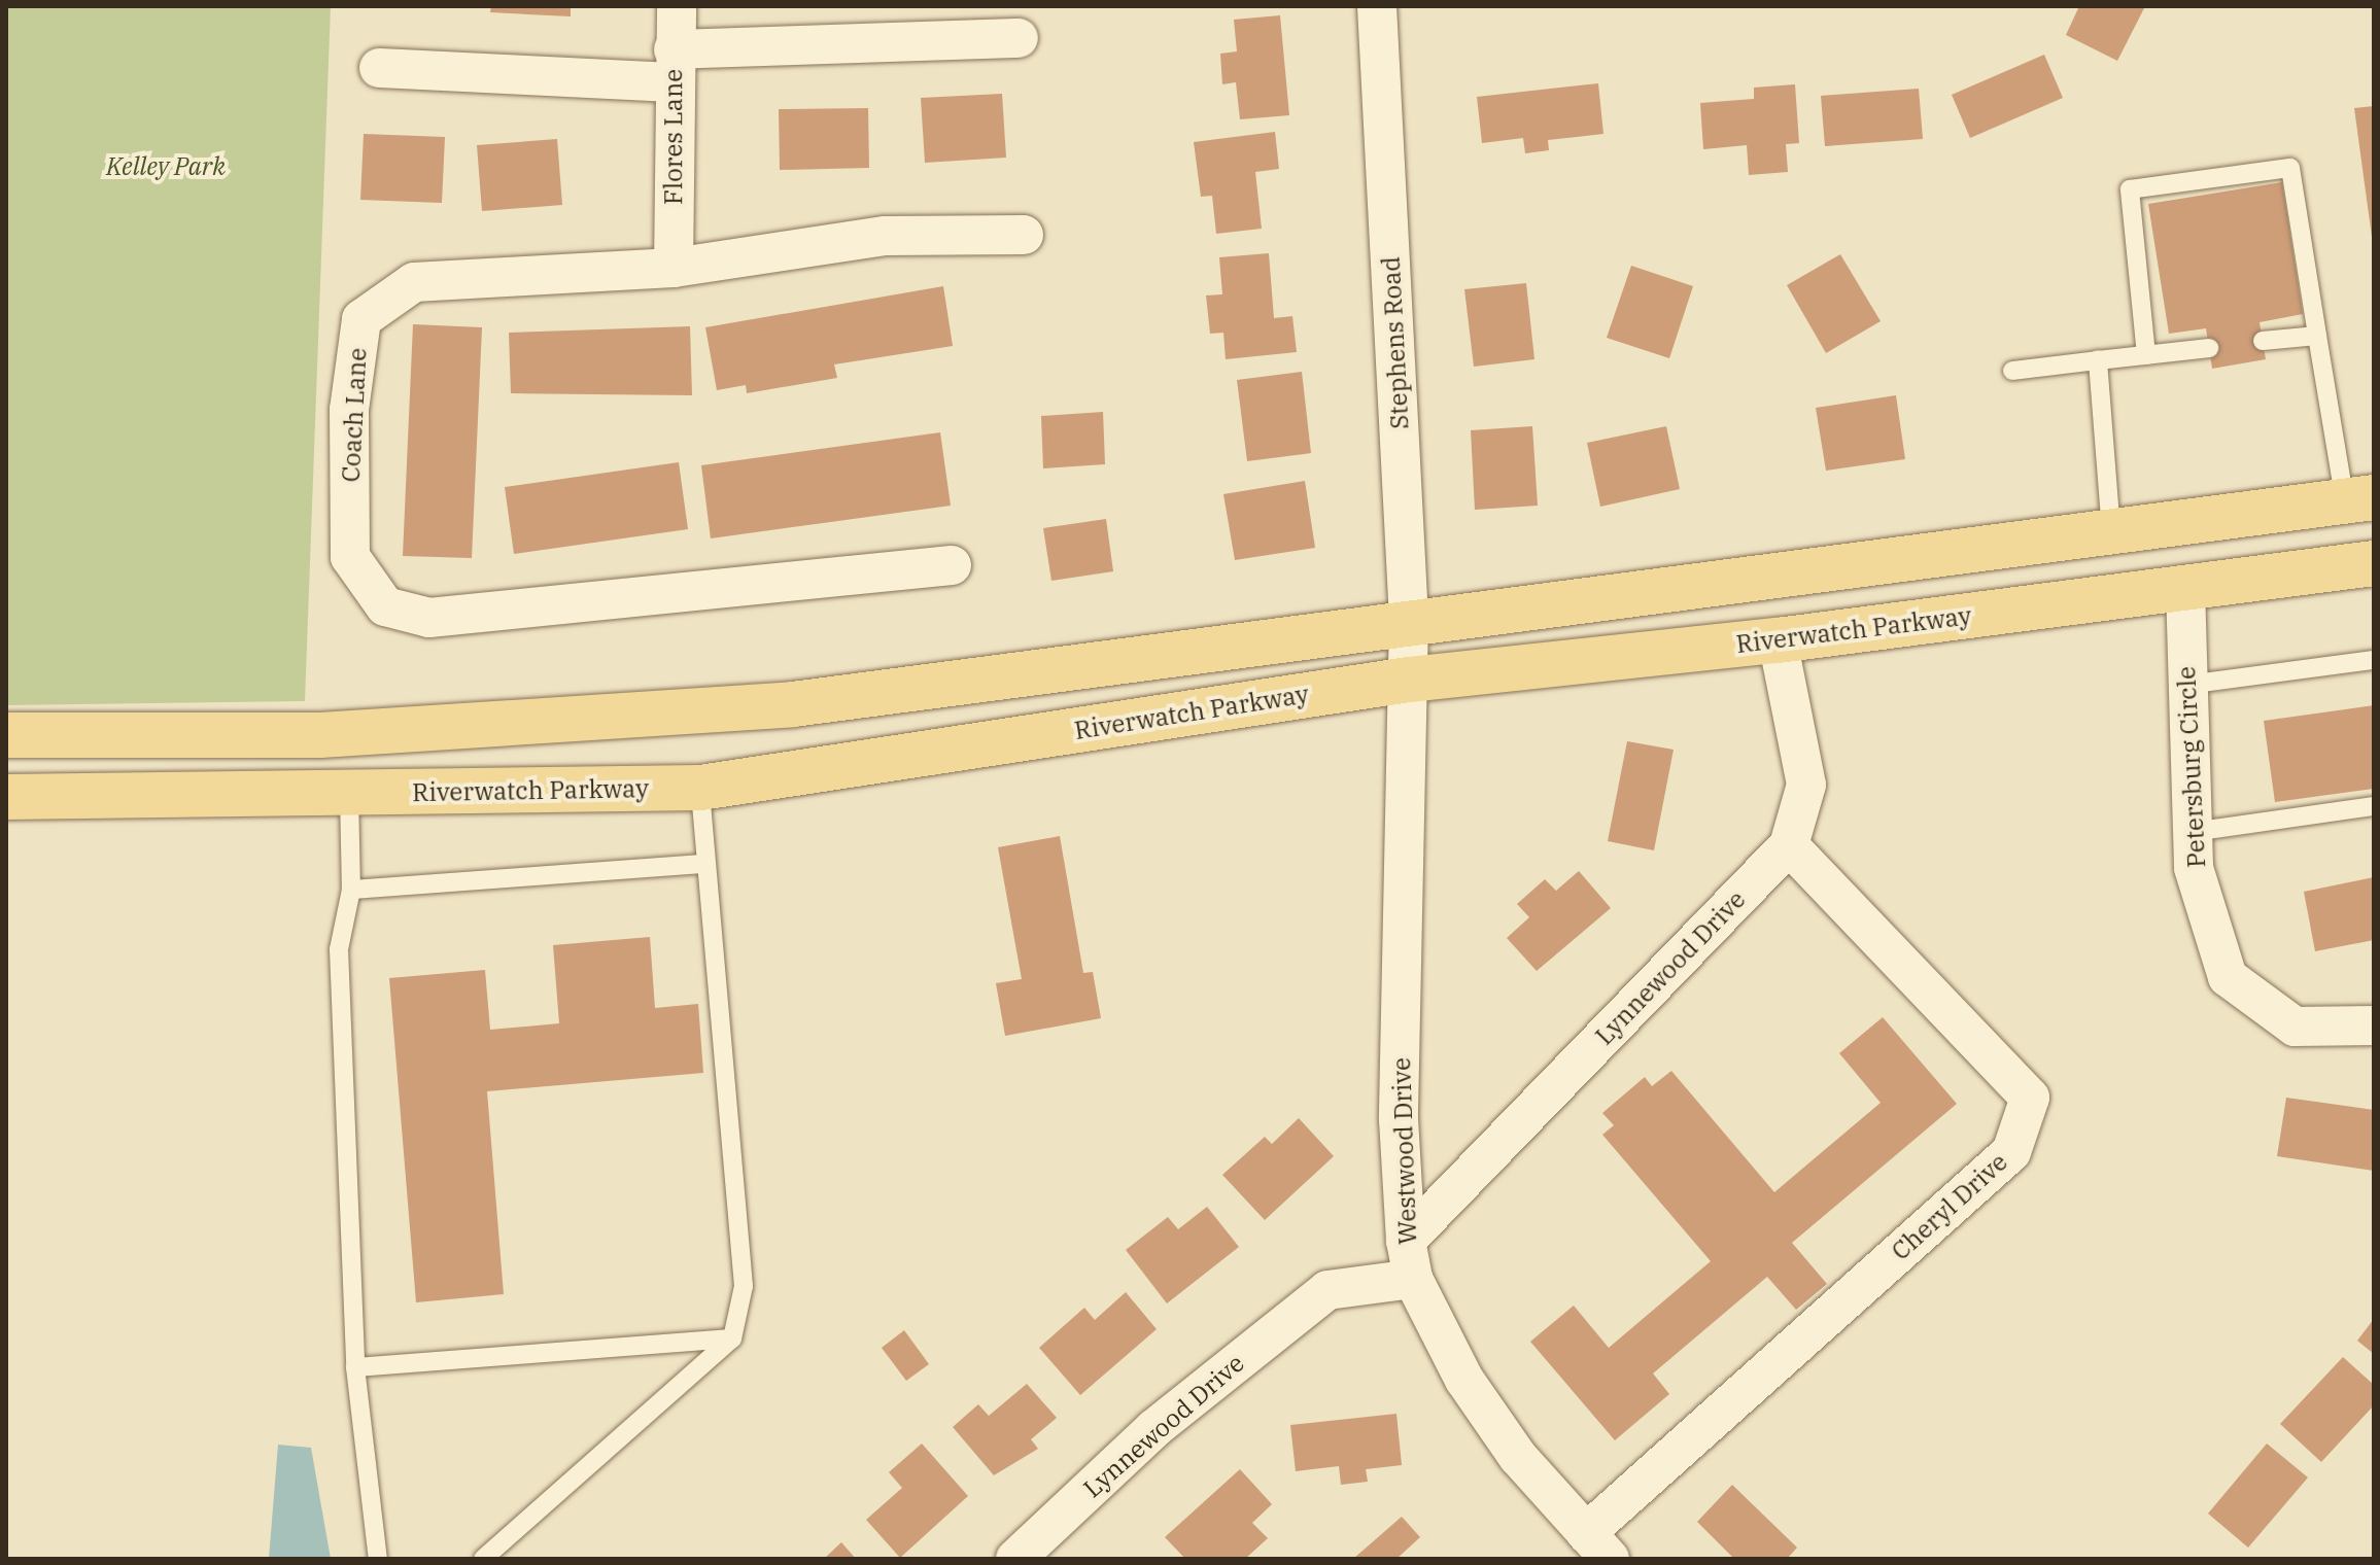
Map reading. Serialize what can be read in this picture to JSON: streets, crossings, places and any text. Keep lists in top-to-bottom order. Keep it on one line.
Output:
{"streets":{"main road":["Riverwatch Parkway"],"street":["Flores Lane","Stephens Road","Coach Lane","Petersburg Circle","Lynnewood Drive","Westwood Drive","Cheryl Drive"]},"crossings":[["Flores Lane","Coach Lane"],["Stephens Road","Riverwatch Parkway"],["Stephens Road","Westwood Drive"],["Riverwatch Parkway","Petersburg Circle"],["Riverwatch Parkway","Lynnewood Drive"],["Riverwatch Parkway","Westwood Drive"],["Lynnewood Drive","Westwood Drive"],["Lynnewood Drive","Cheryl Drive"],["Westwood Drive","Cheryl Drive"]],"parks":["Kelley Park"]}
